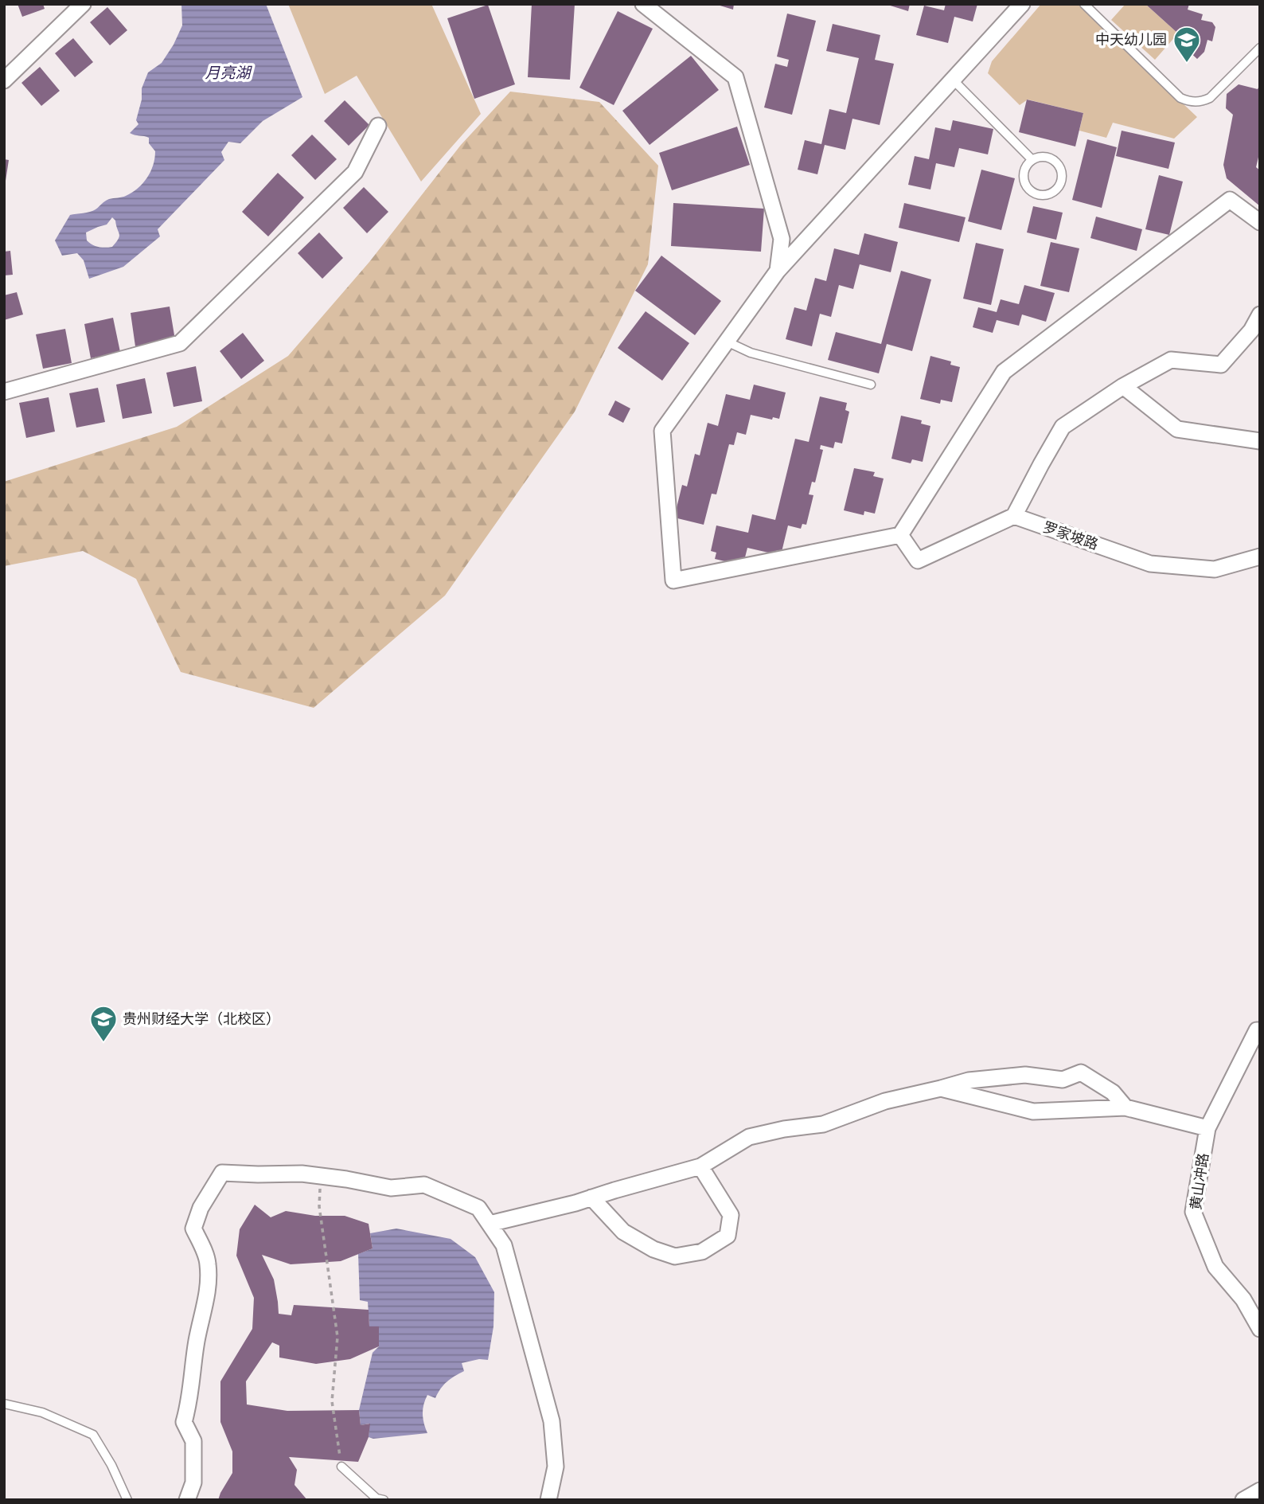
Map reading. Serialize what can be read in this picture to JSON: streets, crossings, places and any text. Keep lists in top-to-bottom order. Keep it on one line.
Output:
{"streets":{"street":["罗家坡路","黄山冲路"]},"water":["月亮湖"],"places":{"school or university":["中天幼儿园","贵州财经大学（北校区）"]}}
